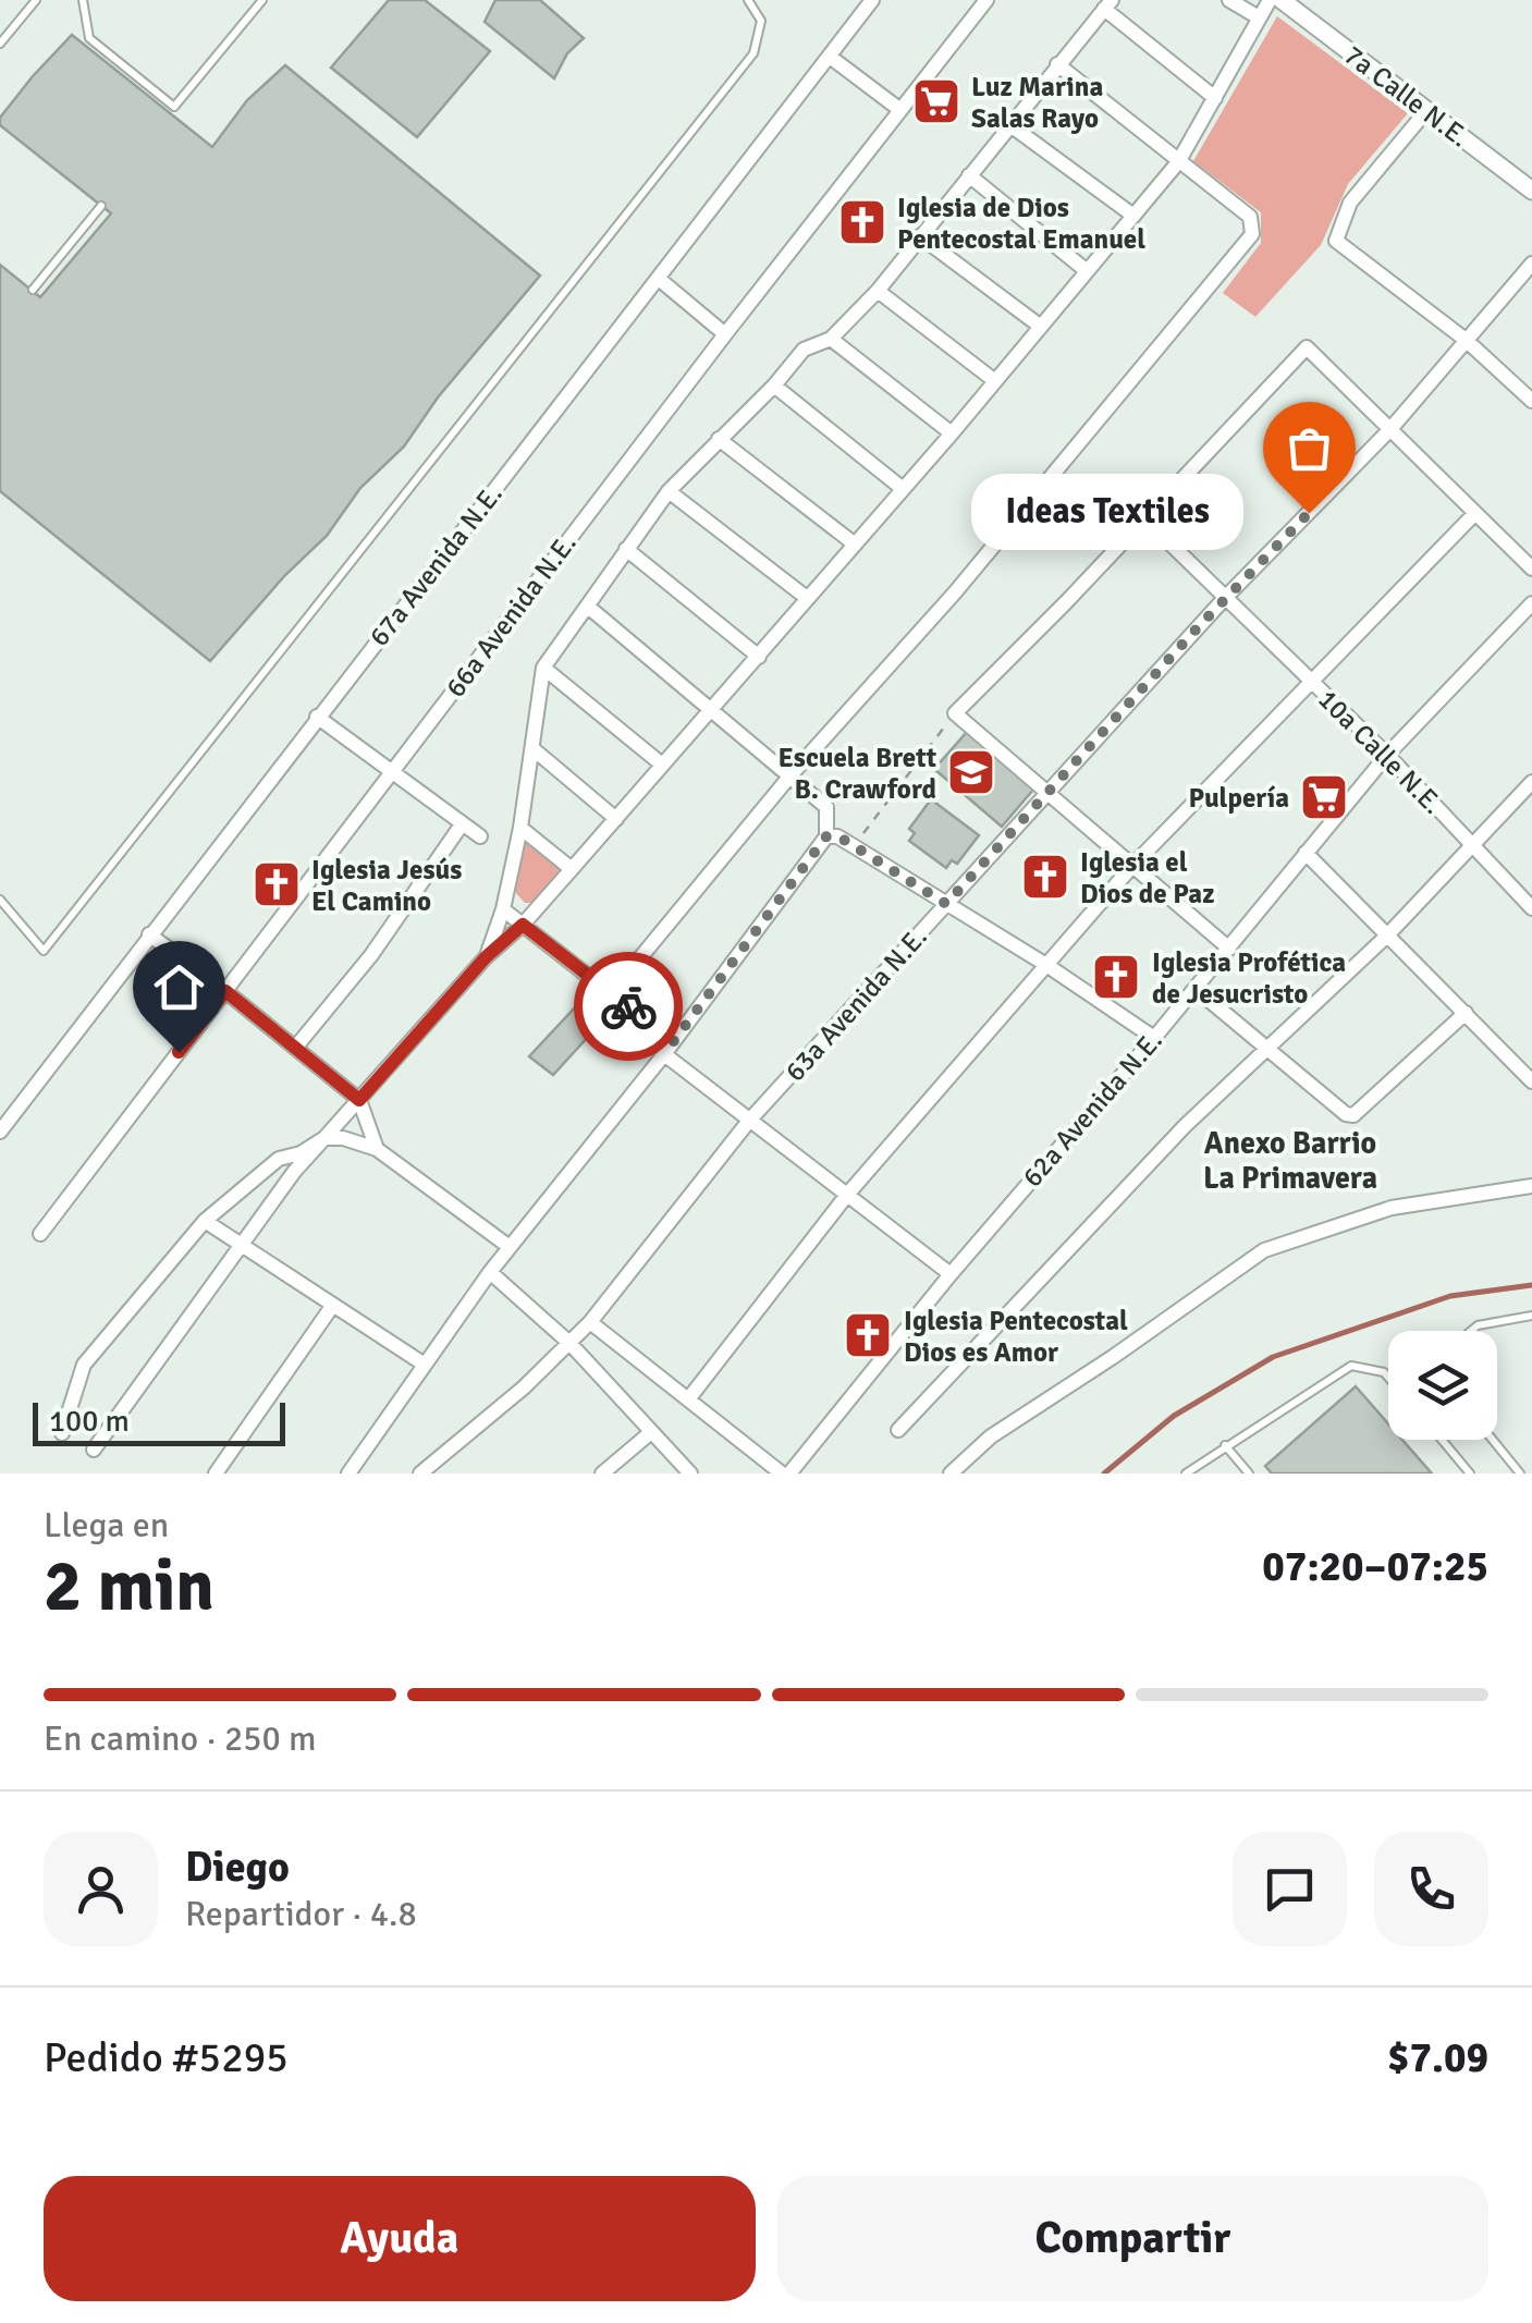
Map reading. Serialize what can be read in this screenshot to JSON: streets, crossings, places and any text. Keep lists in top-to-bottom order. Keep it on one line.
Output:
{"streets":{"street":["7a Calle N.E.","67a Avenida N.E.","66a Avenida N.E.","10a Calle N.E.","63a Avenida N.E.","62a Avenida N.E."]},"crossings":[["10a Calle N.E.","63a Avenida N.E."],["10a Calle N.E.","62a Avenida N.E."]],"districts":["Anexo Barrio La Primavera"],"places":{"supermarket":["Luz Marina Salas Rayo","Pulpería"],"church":["Iglesia de Dios Pentecostal Emanuel","Iglesia el Dios de Paz","Iglesia Jesús El Camino","Iglesia Profética de Jesucristo","Iglesia Pentecostal Dios es Amor"],"other":["Ideas Textiles"],"school or university":["Escuela Brett B. Crawford"]},"scale_bar":"100 m","page":{"bubble":"Ideas Textiles","scale":"100 m","heading":["2 min","Llega en","07:20–07:25"],"panel":["Diego","Repartidor · 4.8","Pedido #5295","$7.09"],"bar":"En camino · 250 m","buttons":["Ayuda","Compartir"]}}
